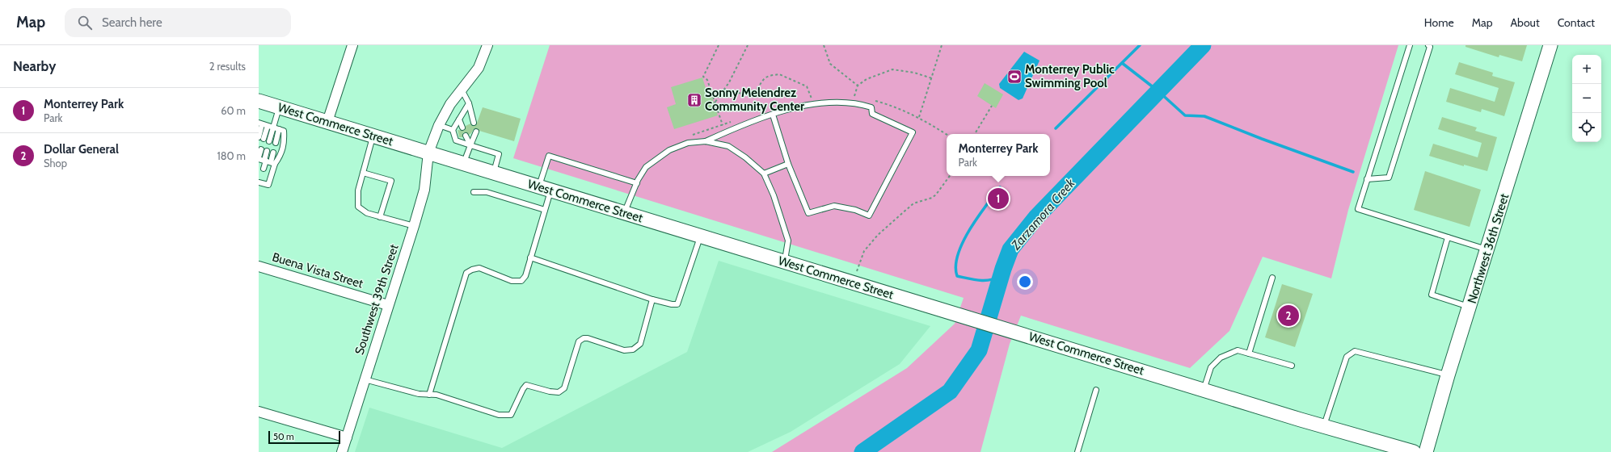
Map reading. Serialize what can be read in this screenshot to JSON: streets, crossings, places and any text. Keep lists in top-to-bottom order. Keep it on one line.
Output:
{"streets":{"main road":["West Commerce Street","Northwest 36th Street"],"street":["Buena Vista Street","Southwest 39th Street"]},"crossings":[["West Commerce Street","Southwest 39th Street"],["Buena Vista Street","Southwest 39th Street"]],"water":["Zarzamora Creek"],"places":{"sports":["Monterrey Public Swimming Pool"],"building":["Sonny Melendrez Community Center"]},"scale_bar":"50 m","page":{"header":"Map","search":"Search here","nav":["Home","Map","About","Contact"],"heading":["Nearby","2 results"],"map_buttons":["+","−"],"list":[{"mark":"1","name":"Monterrey Park","note":"Park","value":"60 m"},{"mark":"2","name":"Dollar General","note":"Shop","value":"180 m"}],"popup":["Monterrey Park","Park"],"pins":["1","2"],"scale":"50 m"}}
